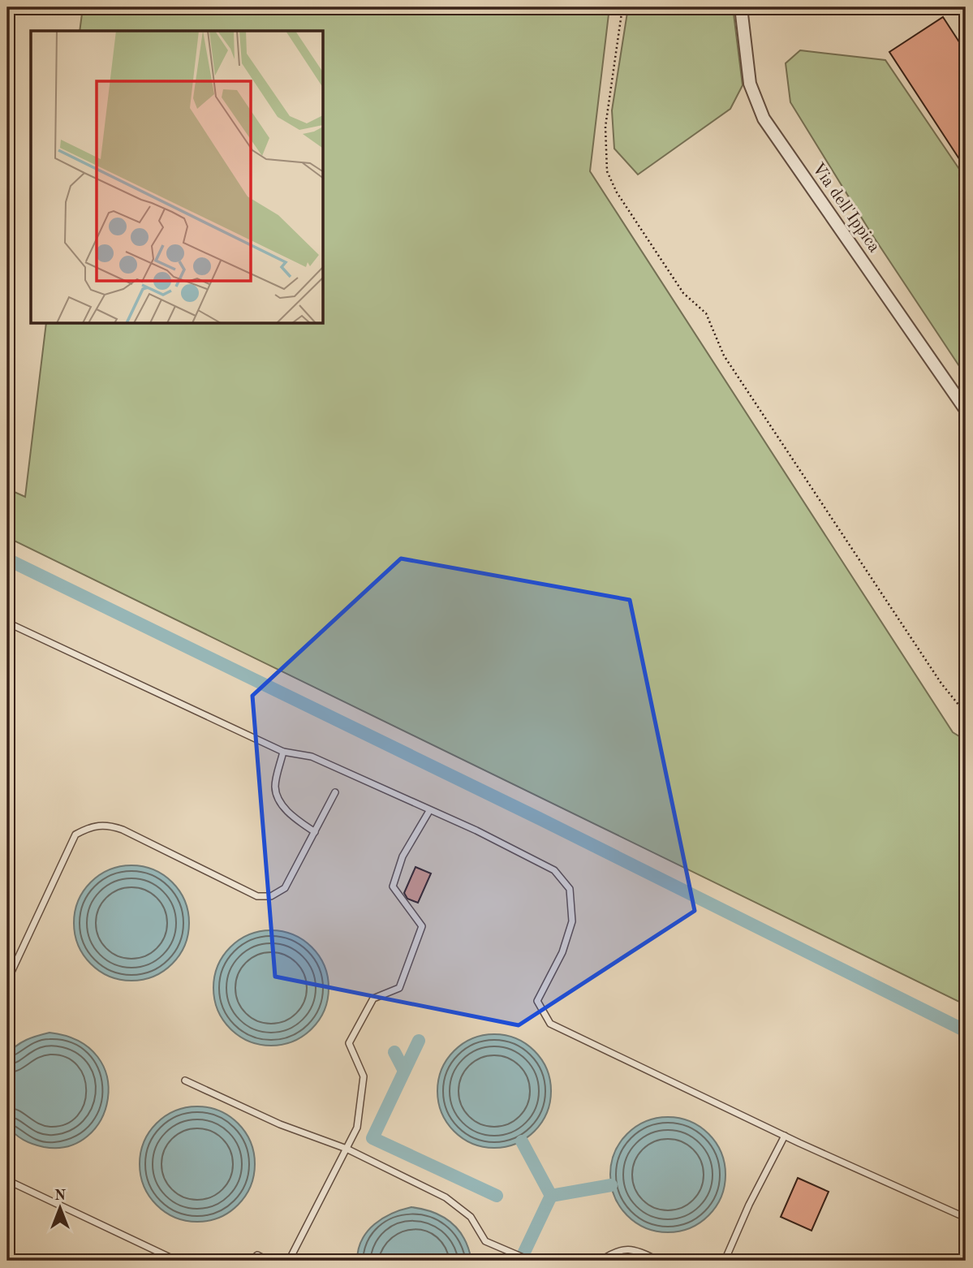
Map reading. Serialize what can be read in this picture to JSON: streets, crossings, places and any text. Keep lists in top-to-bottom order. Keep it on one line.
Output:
{"streets":{"street":["Via dell'Ippica"]},"north":"top"}
